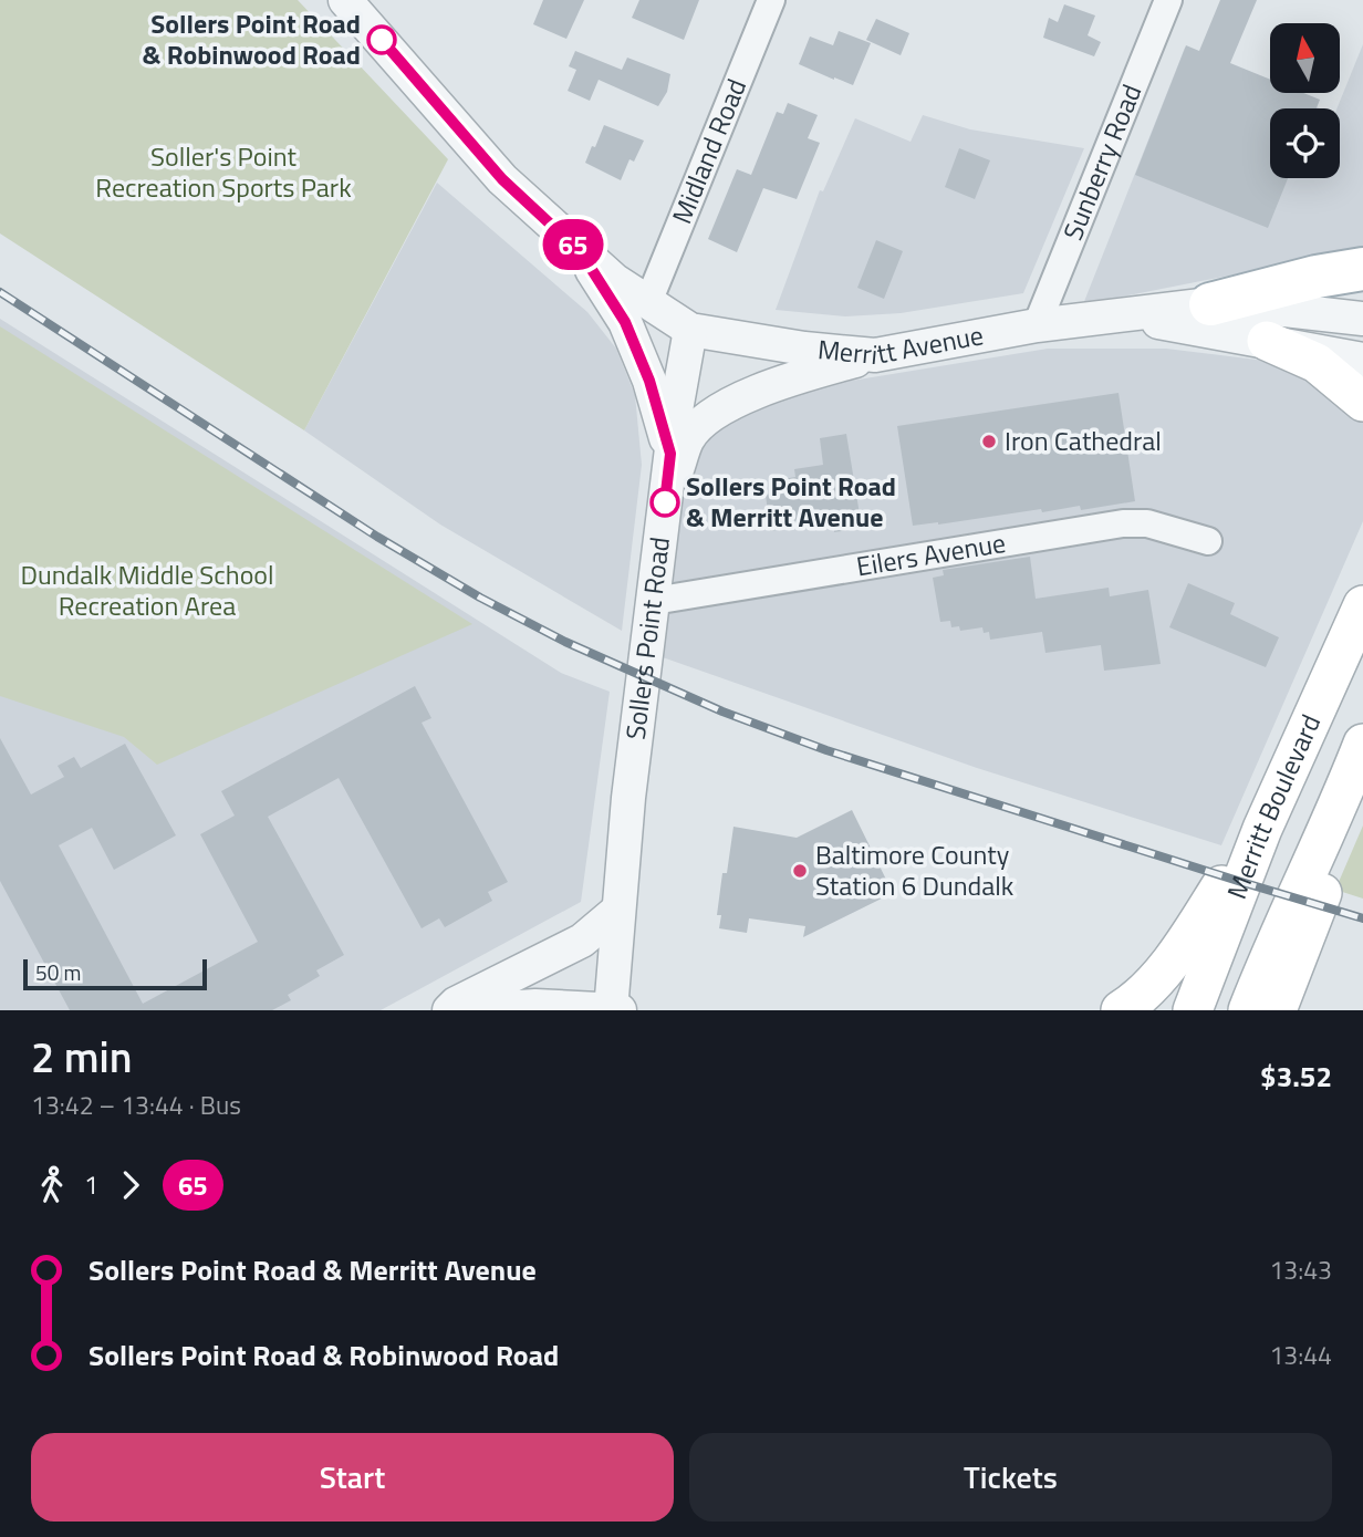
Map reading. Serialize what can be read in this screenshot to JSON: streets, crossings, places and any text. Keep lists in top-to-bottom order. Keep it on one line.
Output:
{"streets":{"main road":["Merritt Boulevard"],"street":["Midland Road","Sunberry Road","Merritt Avenue","Eilers Avenue","Sollers Point Road"]},"crossings":[["Sunberry Road","Merritt Avenue"],["Merritt Avenue","Sollers Point Road"],["Eilers Avenue","Sollers Point Road"]],"parks":["Soller's Point Recreation Sports Park","Dundalk Middle School Recreation Area"],"places":["Sollers Point Road & Robinwood Road","Iron Cathedral","Sollers Point Road & Merritt Avenue","Baltimore County Station 6 Dundalk"],"lines":["bus line 65"],"scale_bar":"50 m","north":"top","page":{"on_map":"65","scale":"50 m","heading":["2 min","13:42 – 13:44 · Bus","$3.52"],"legs":["1","65"],"list":[{"name":"Sollers Point Road & Merritt Avenue","value":"13:43"},{"name":"Sollers Point Road & Robinwood Road","value":"13:44"}],"buttons":["Start","Tickets"]}}
